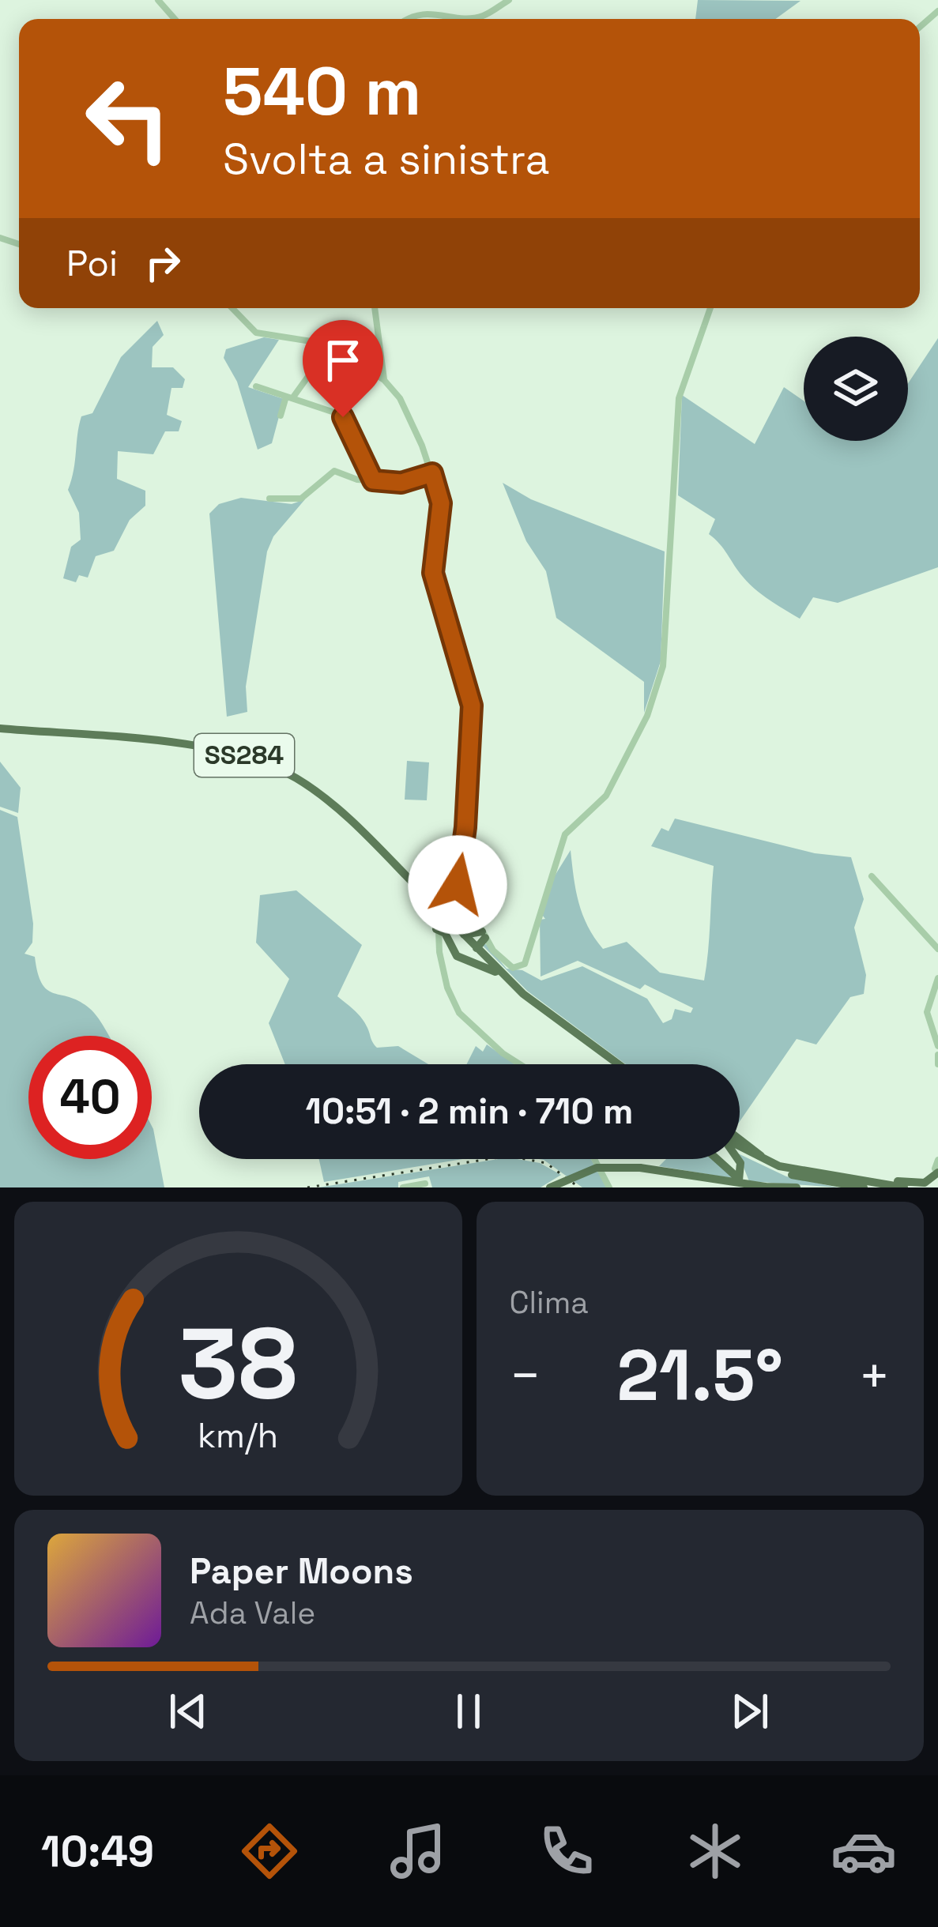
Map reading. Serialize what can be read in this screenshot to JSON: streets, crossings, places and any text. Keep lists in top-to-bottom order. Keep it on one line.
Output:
{"streets":{"main road":["SS284"]},"page":{"turn":["540 m","Svolta a sinistra"],"then":"Poi","limit":"40","trip":"10:51 · 2 min · 710 m","tile":"Clima","heat":["−","21.5°","+"],"song":["Paper Moons","Ada Vale"],"tabs":"10:49","gauge":["38","km/h"]}}
